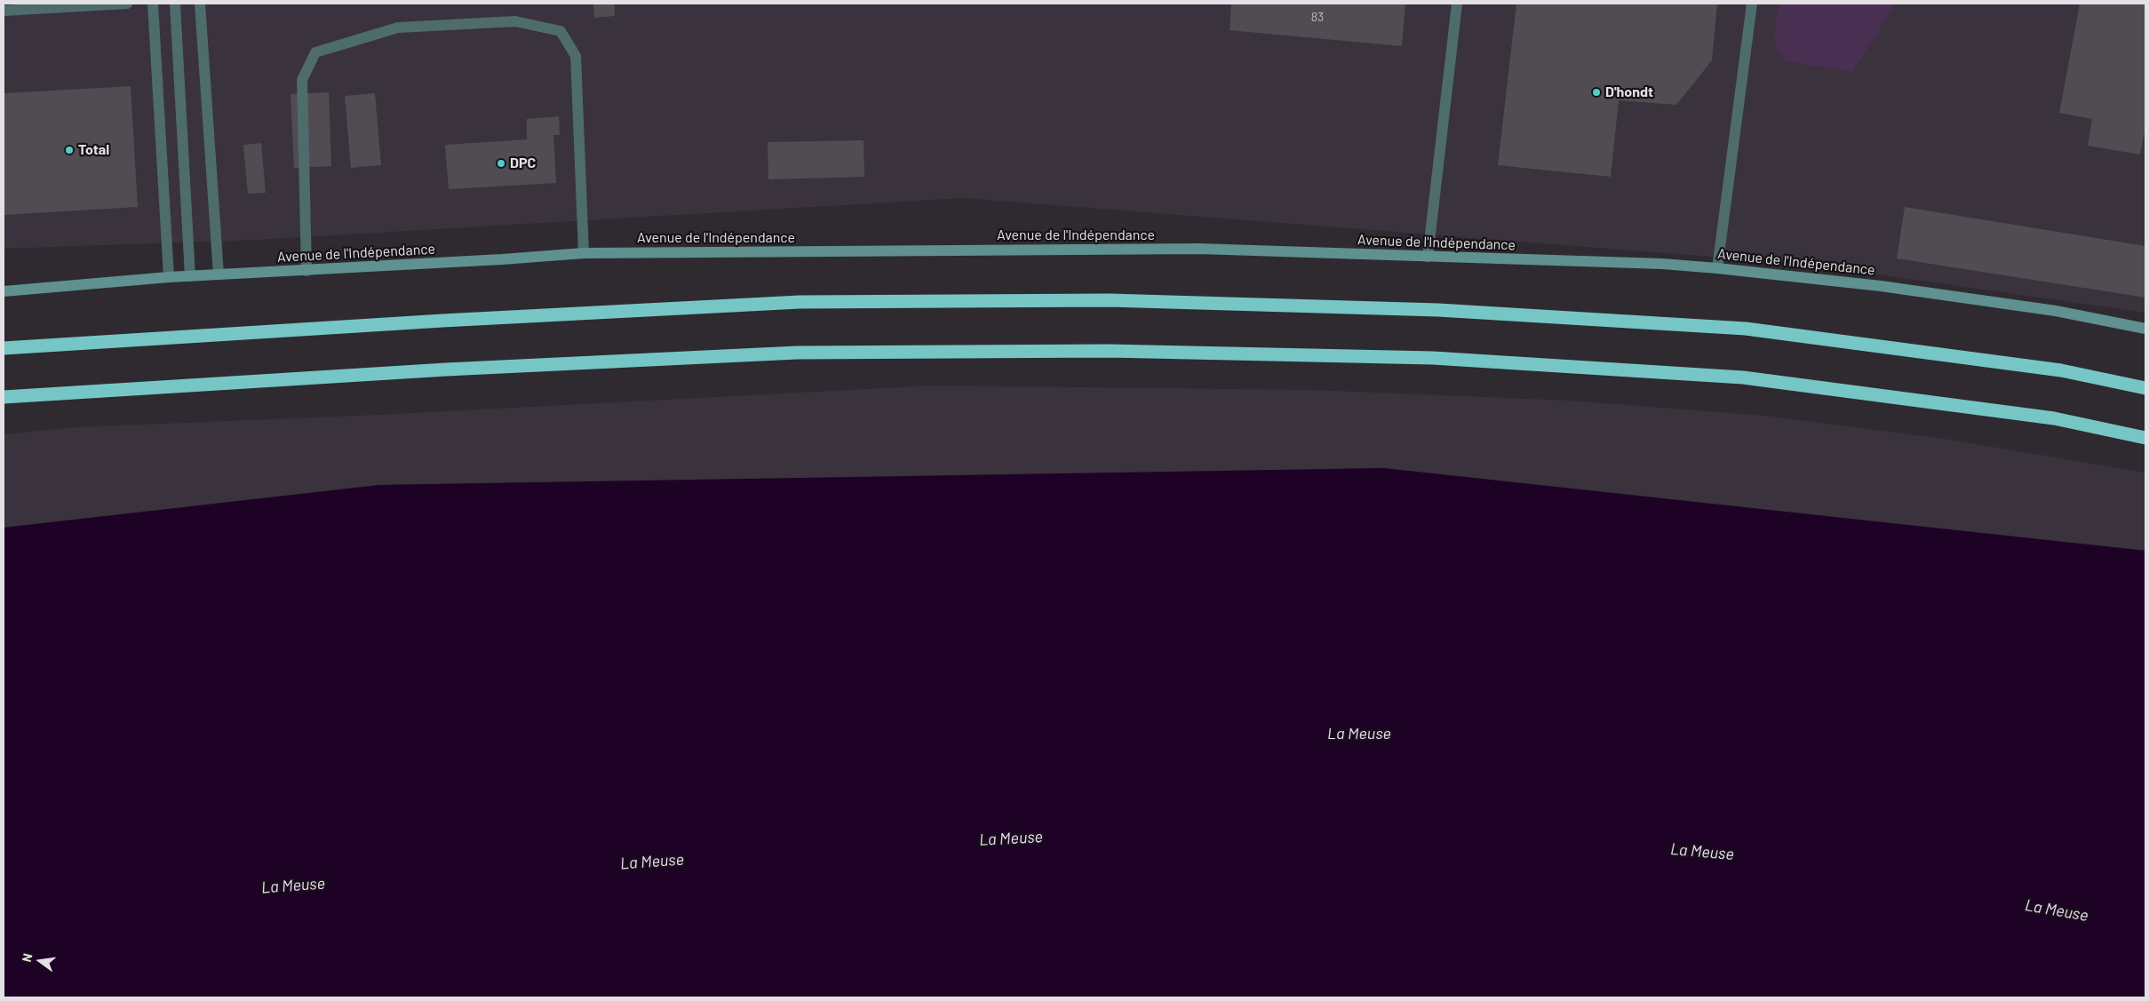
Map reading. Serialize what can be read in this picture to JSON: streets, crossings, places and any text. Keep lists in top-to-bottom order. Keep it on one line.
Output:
{"streets":{"main road":["Avenue de l'Indépendance"]},"water":["La Meuse"],"places":["D'hondt","Total","DPC"],"house_numbers":["83"],"north":"left"}
